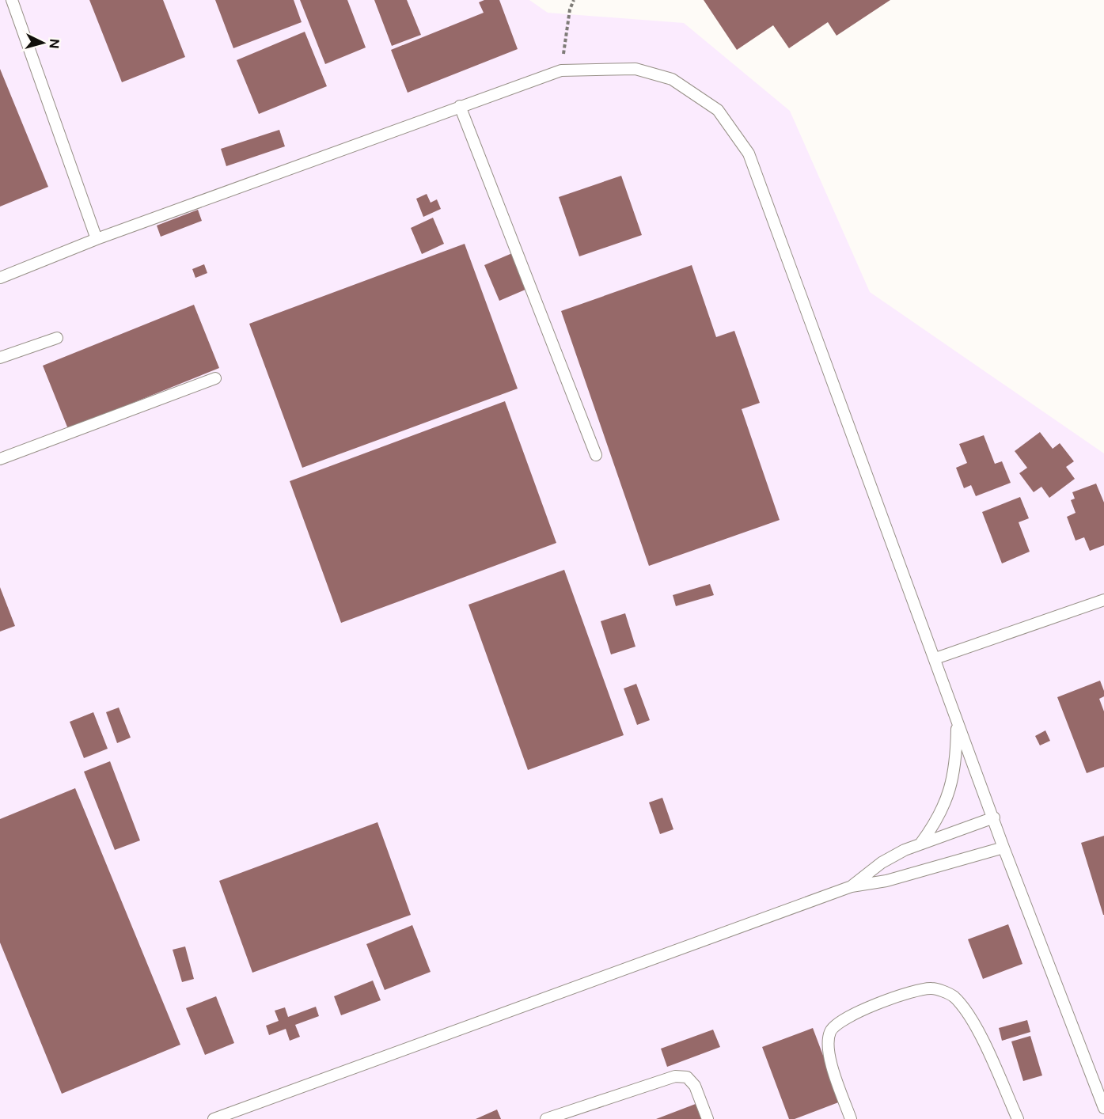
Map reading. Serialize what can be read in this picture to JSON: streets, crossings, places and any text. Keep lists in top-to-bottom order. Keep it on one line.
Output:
{"north":"right"}
